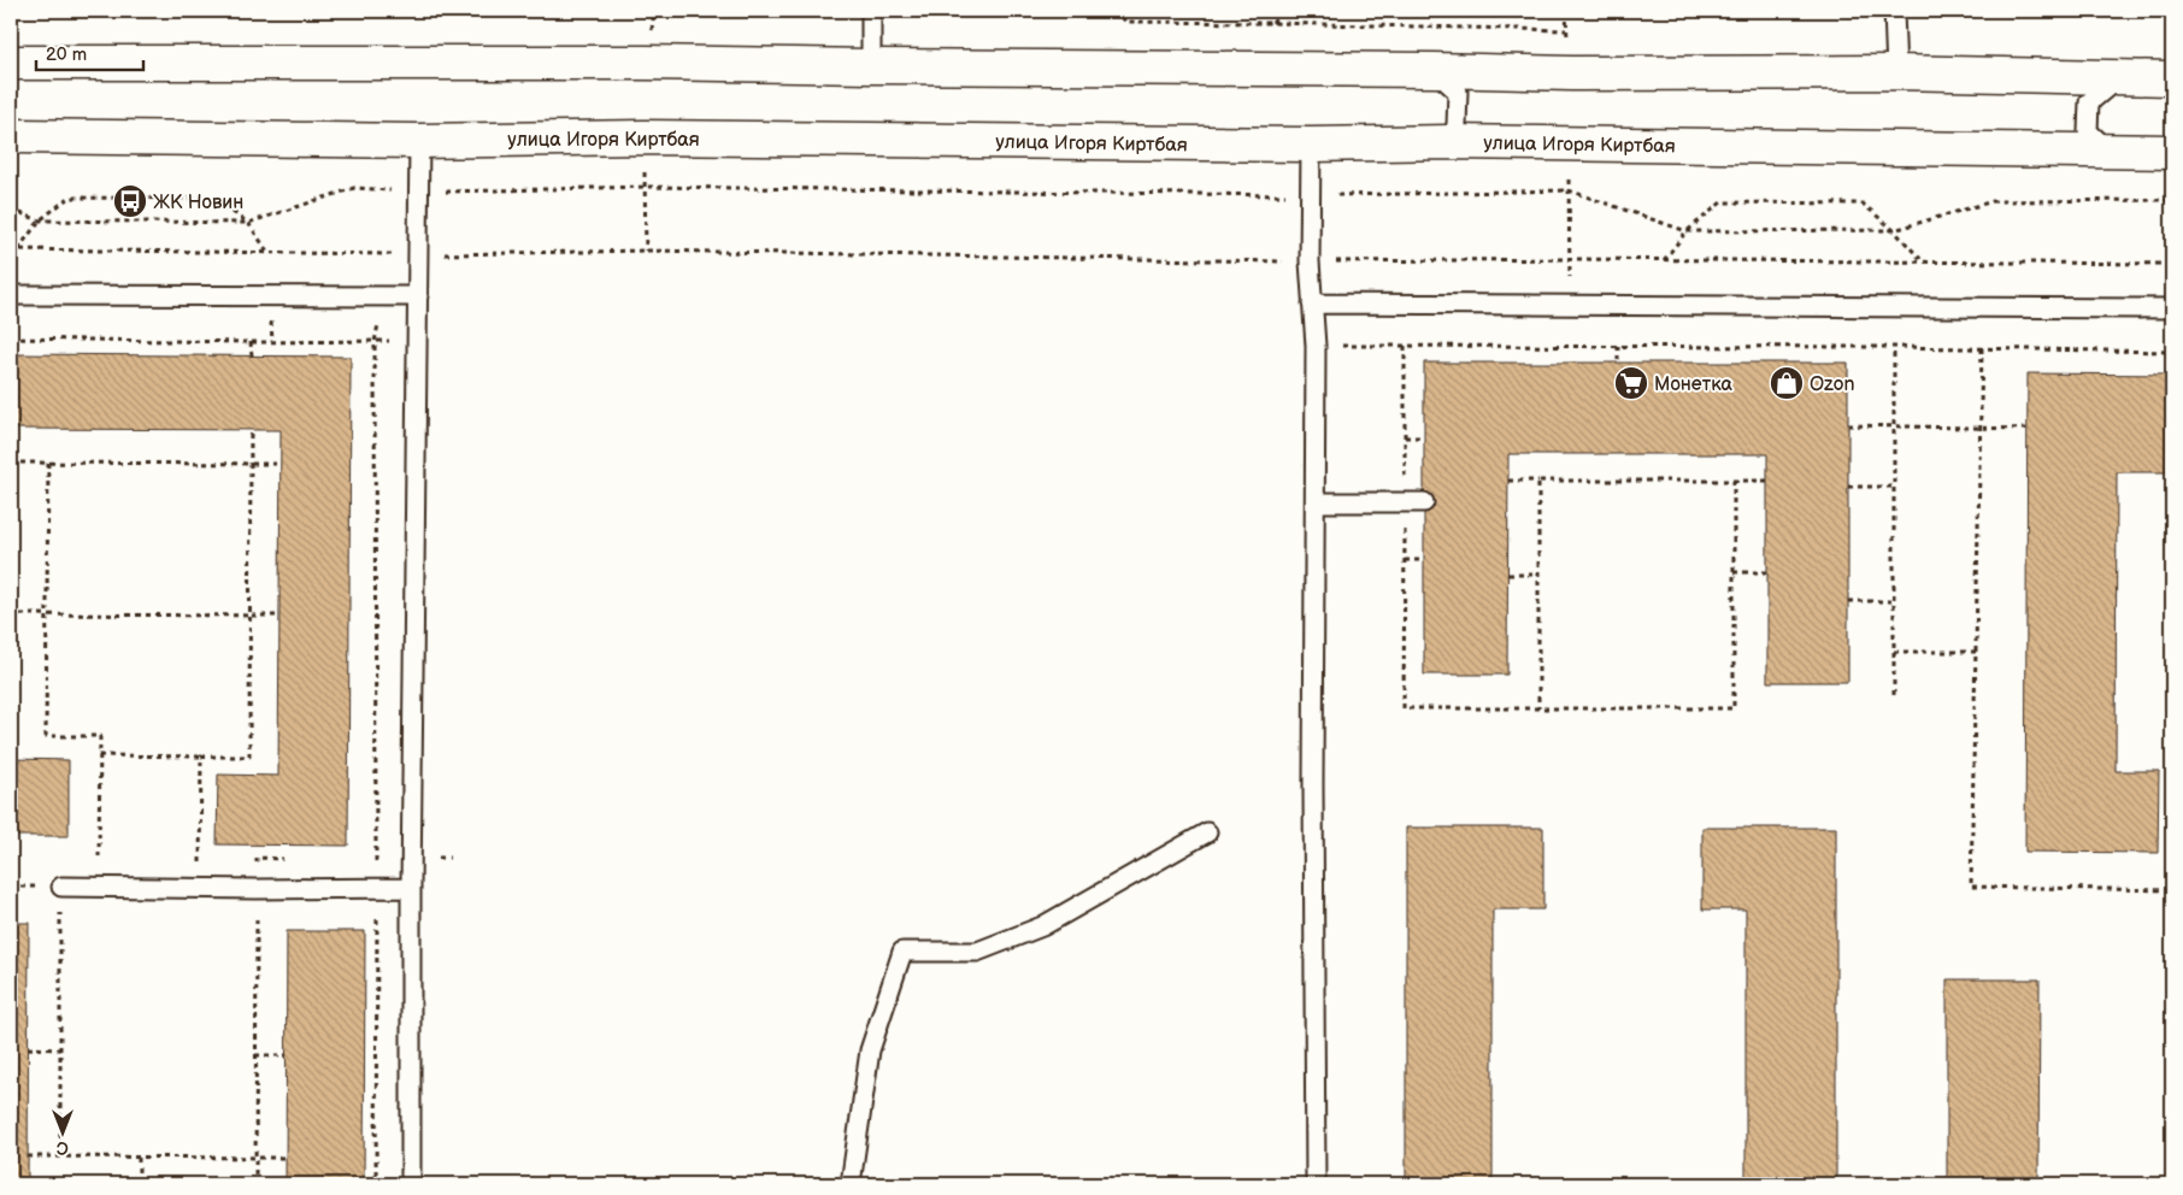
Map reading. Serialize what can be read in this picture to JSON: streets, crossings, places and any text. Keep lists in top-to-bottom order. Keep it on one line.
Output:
{"streets":{"street":["улица Игоря Киртбая"]},"places":{"bus stop":["ЖК Новин"],"supermarket":["Монетка"],"shop":["Ozon"]},"scale_bar":"20 m","north":"bottom"}
